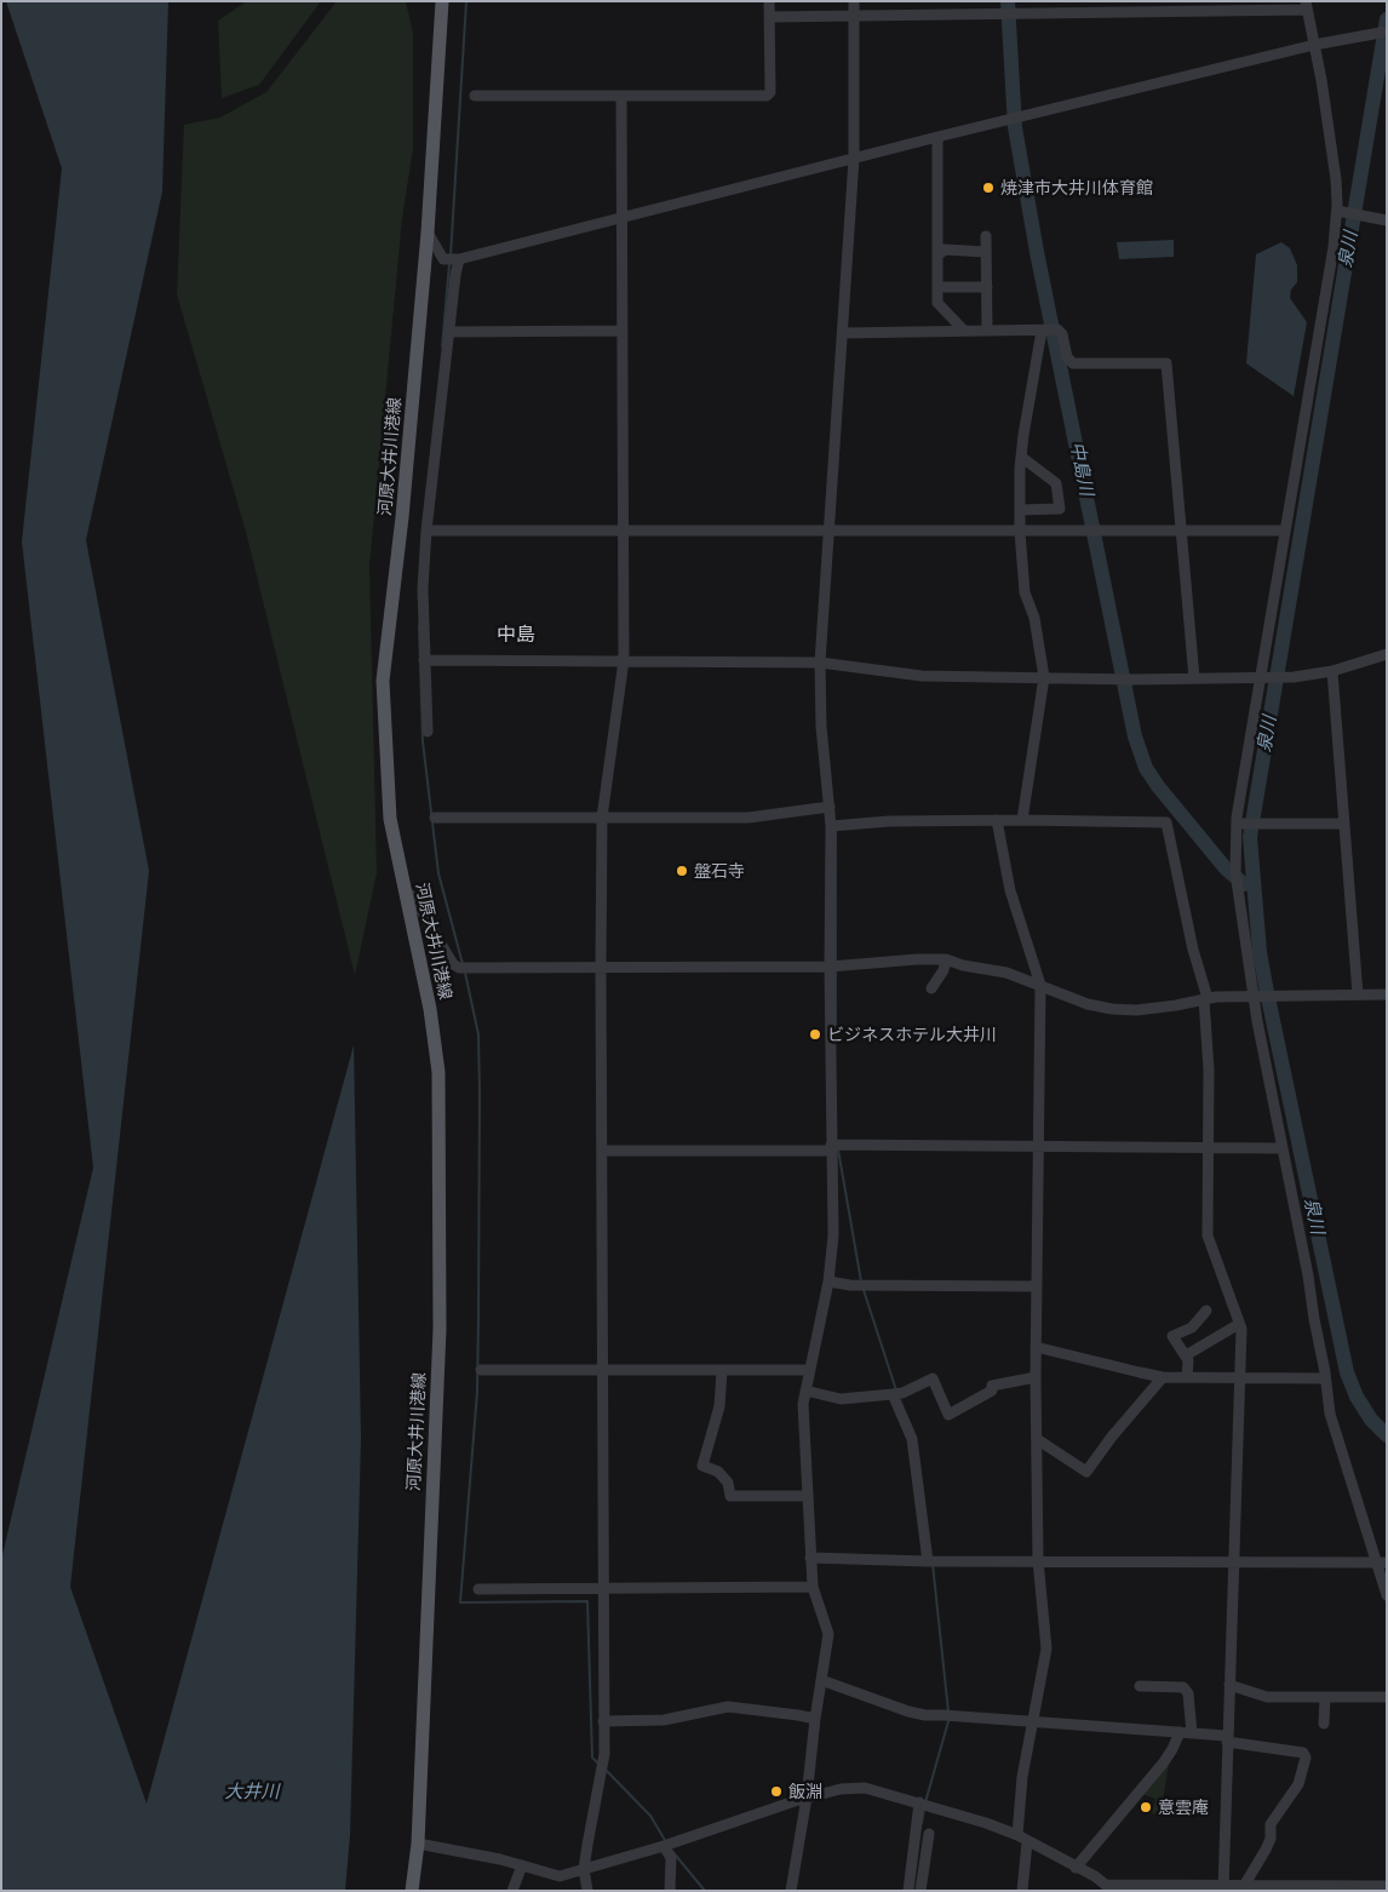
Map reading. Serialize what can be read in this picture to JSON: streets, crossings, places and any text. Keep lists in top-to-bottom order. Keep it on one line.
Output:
{"streets":{"main road":["河原大井川港線"]},"districts":["中島"],"water":["泉川","中島川","大井川"],"places":["焼津市大井川体育館","盤石寺","ビジネスホテル大井川","飯淵","意雲庵"]}
